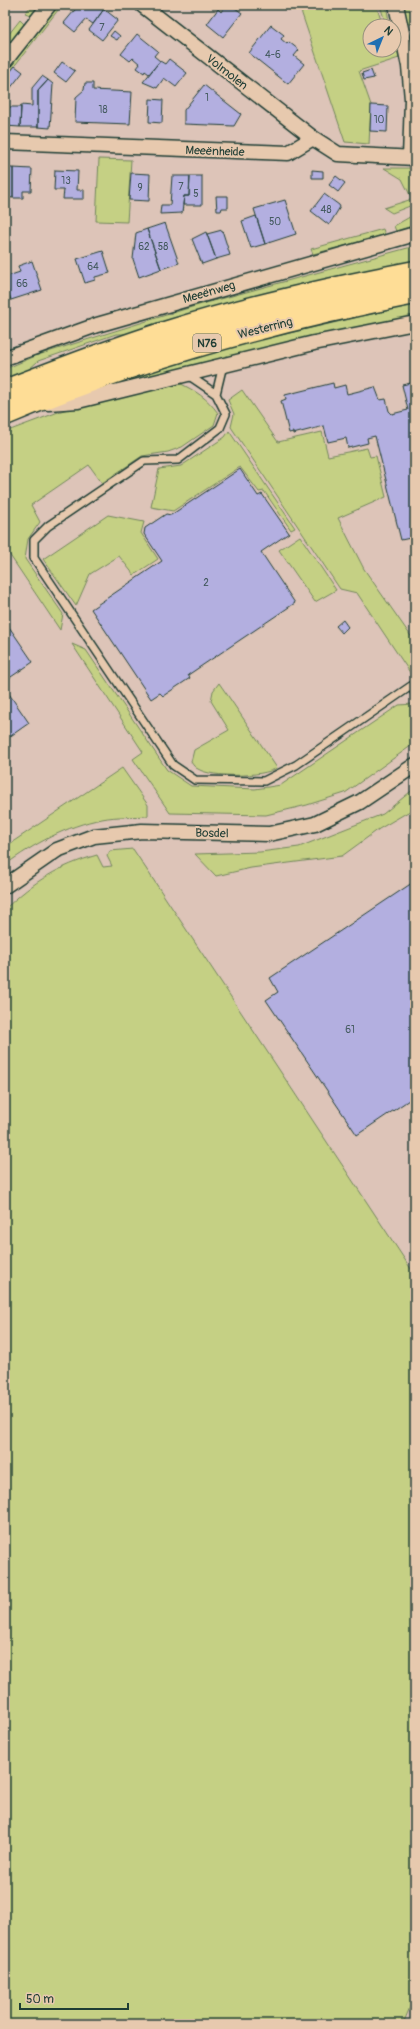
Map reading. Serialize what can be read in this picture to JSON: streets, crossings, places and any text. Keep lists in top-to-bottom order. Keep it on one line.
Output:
{"streets":{"highway":["Westerring","N76"],"street":["Volmolen","Meeënheide","Meeënweg","Bosdel"]},"crossings":[["Volmolen","Meeënheide"]],"house_numbers":["7","4-6","1","18","10","13","7","9","5","48","50","62","58","64","66","2","61"],"scale_bar":"50 m","north":"top right"}
